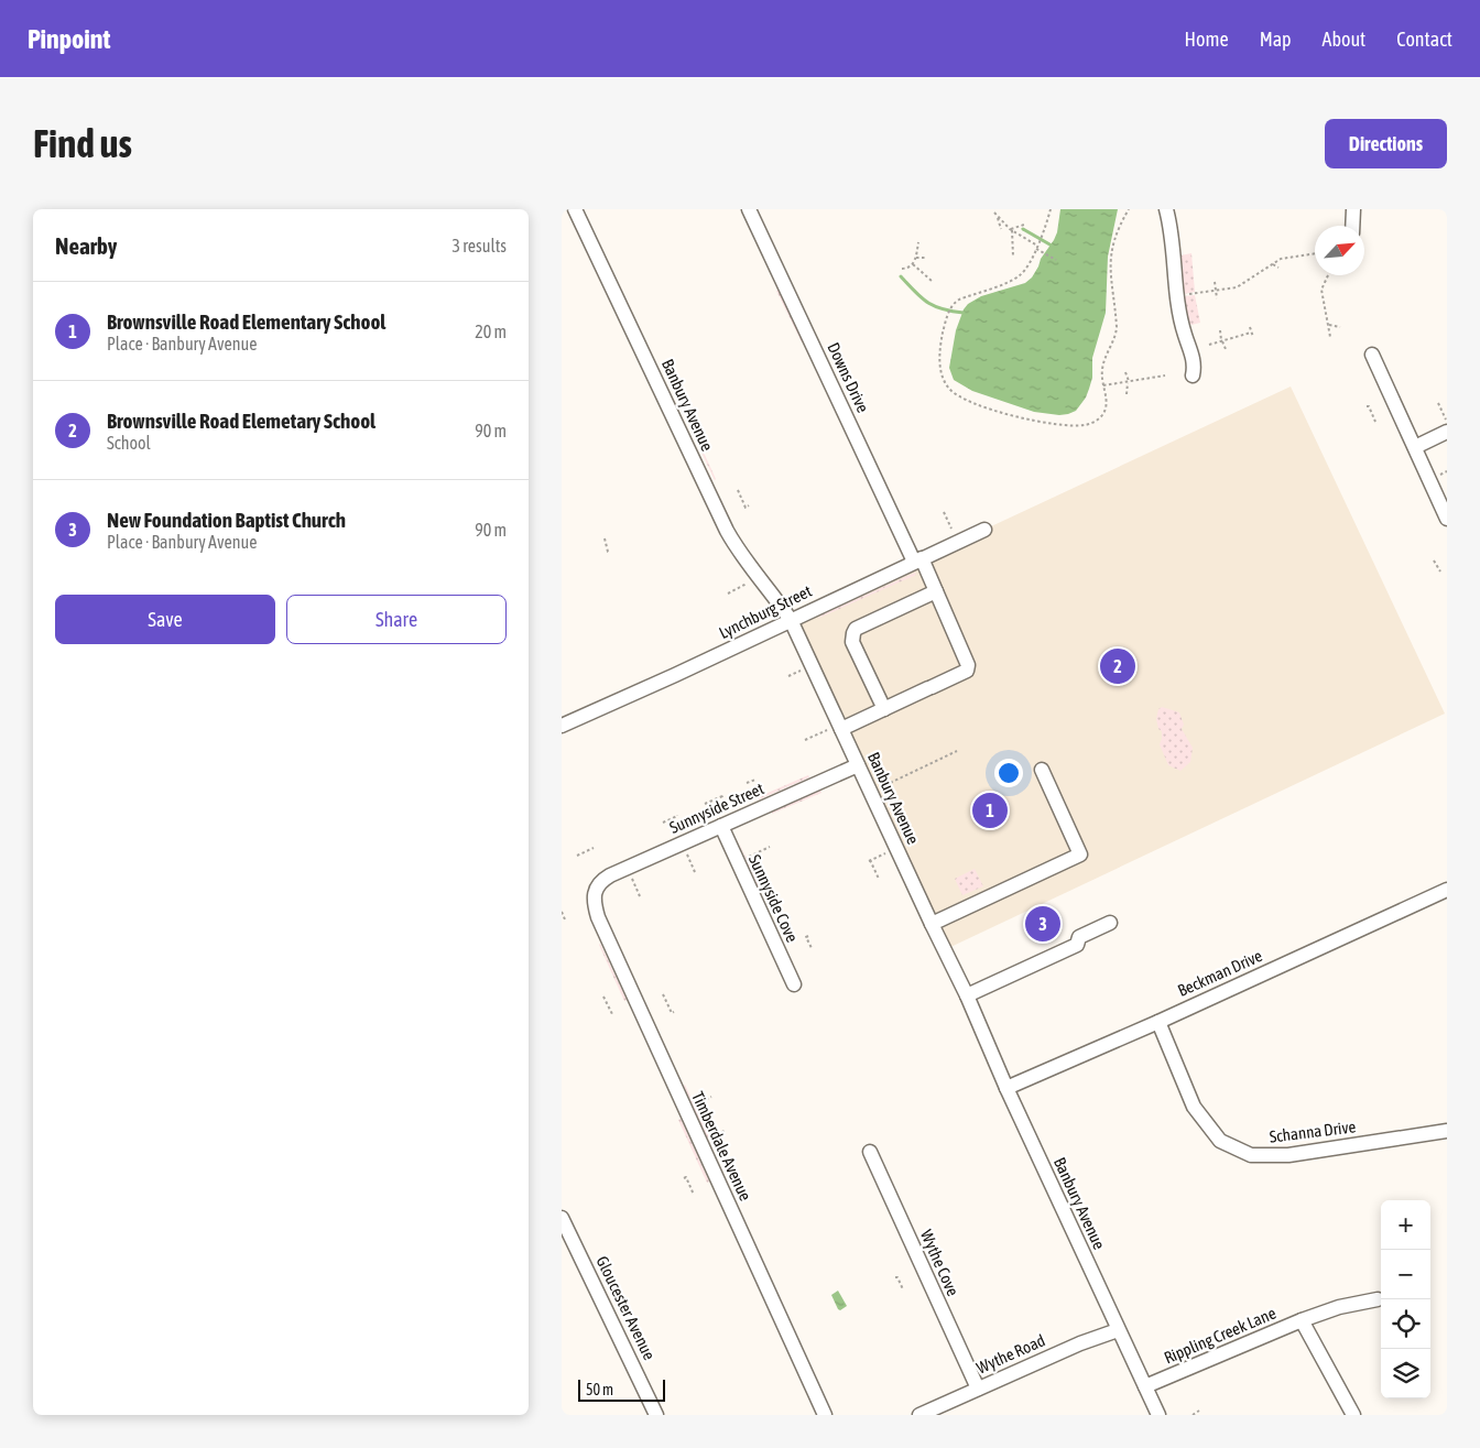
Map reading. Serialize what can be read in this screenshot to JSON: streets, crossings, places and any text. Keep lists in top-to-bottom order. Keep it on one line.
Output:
{"streets":{"street":["Downs Drive","Banbury Avenue","Lynchburg Street","Sunnyside Street","Sunnyside Cove","Beckman Drive","Schanna Drive","Timberdale Avenue","Wythe Cove","Gloucester Avenue","Rippling Creek Lane","Wythe Road"]},"crossings":[["Downs Drive","Lynchburg Street"],["Banbury Avenue","Lynchburg Street"],["Banbury Avenue","Sunnyside Street"],["Banbury Avenue","Beckman Drive"],["Banbury Avenue","Rippling Creek Lane"],["Banbury Avenue","Wythe Road"],["Sunnyside Street","Sunnyside Cove"],["Sunnyside Street","Timberdale Avenue"],["Beckman Drive","Schanna Drive"],["Wythe Cove","Wythe Road"]],"scale_bar":"50 m","north":"top right","page":{"header":"Pinpoint","nav":["Home","Map","About","Contact"],"buttons":["Directions",["Save","Share"]],"title":"Find us","heading":["Nearby","3 results"],"list":[{"mark":"1","name":"Brownsville Road Elementary School","note":"Place · Banbury Avenue","value":"20 m"},{"mark":"2","name":"Brownsville Road Elemetary School","note":"School","value":"90 m"},{"mark":"3","name":"New Foundation Baptist Church","note":"Place · Banbury Avenue","value":"90 m"}],"pins":["2","1","3"],"map_buttons":["+","−"],"scale":"50 m"}}
